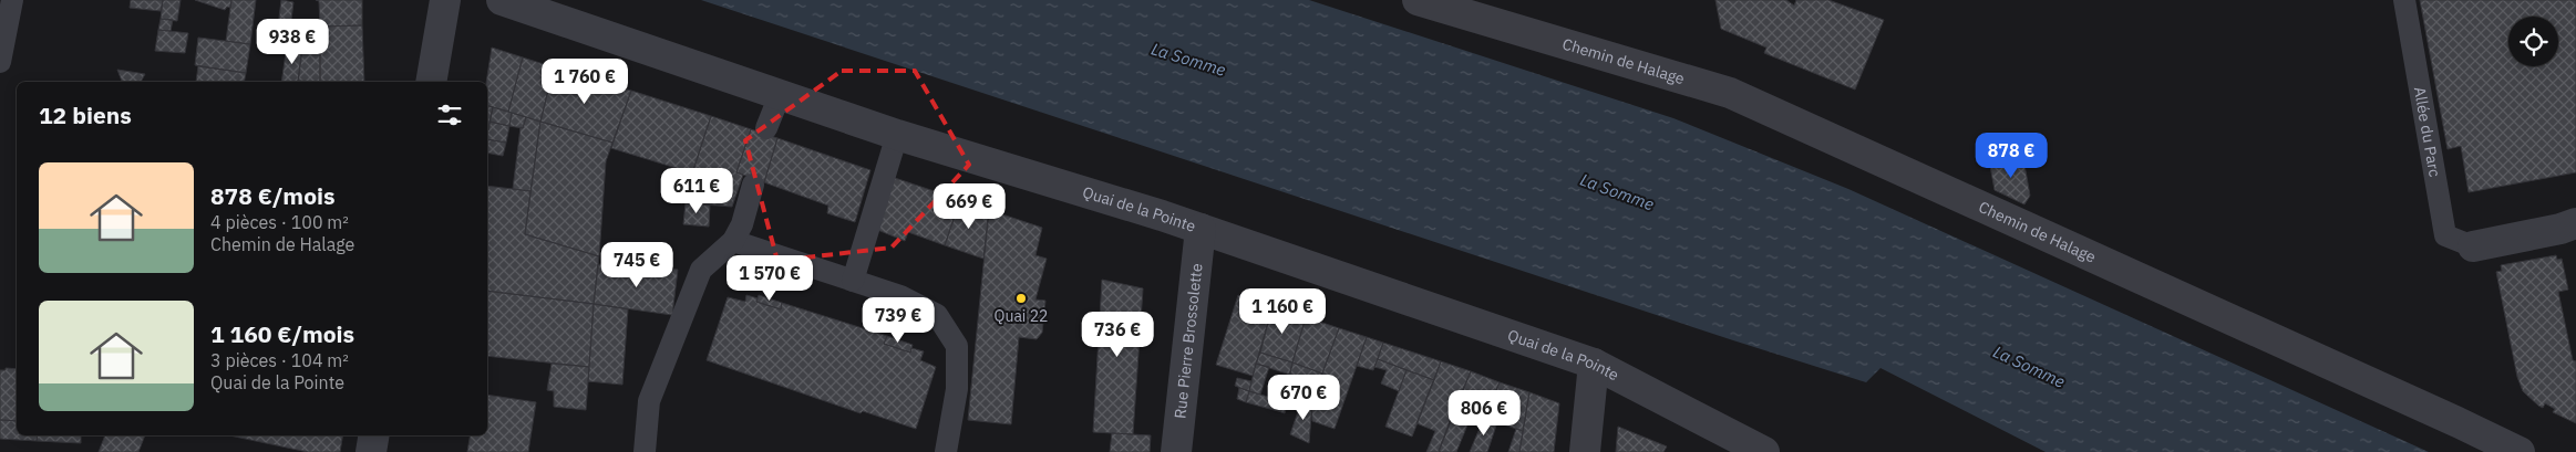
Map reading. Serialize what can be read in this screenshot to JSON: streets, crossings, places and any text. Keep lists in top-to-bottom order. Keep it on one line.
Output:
{"streets":{"street":["Chemin de Halage","Quai de la Pointe","Rue Pierre Brossolette"],"lane":["Allée du Parc"]},"crossings":[["Quai de la Pointe","Rue Pierre Brossolette"]],"water":["La Somme"],"places":["Quai 22"],"page":{"price":["938 €","1 760 €","878 €","611 €","669 €","745 €","1 570 €","1 160 €","739 €","736 €","670 €","806 €"],"heading":"12 biens","list":[{"name":"878 €/mois","note":"4 pièces · 100 m² · Chemin de Halage"},{"name":"1 160 €/mois","note":"3 pièces · 104 m² · Quai de la Pointe"}]}}
